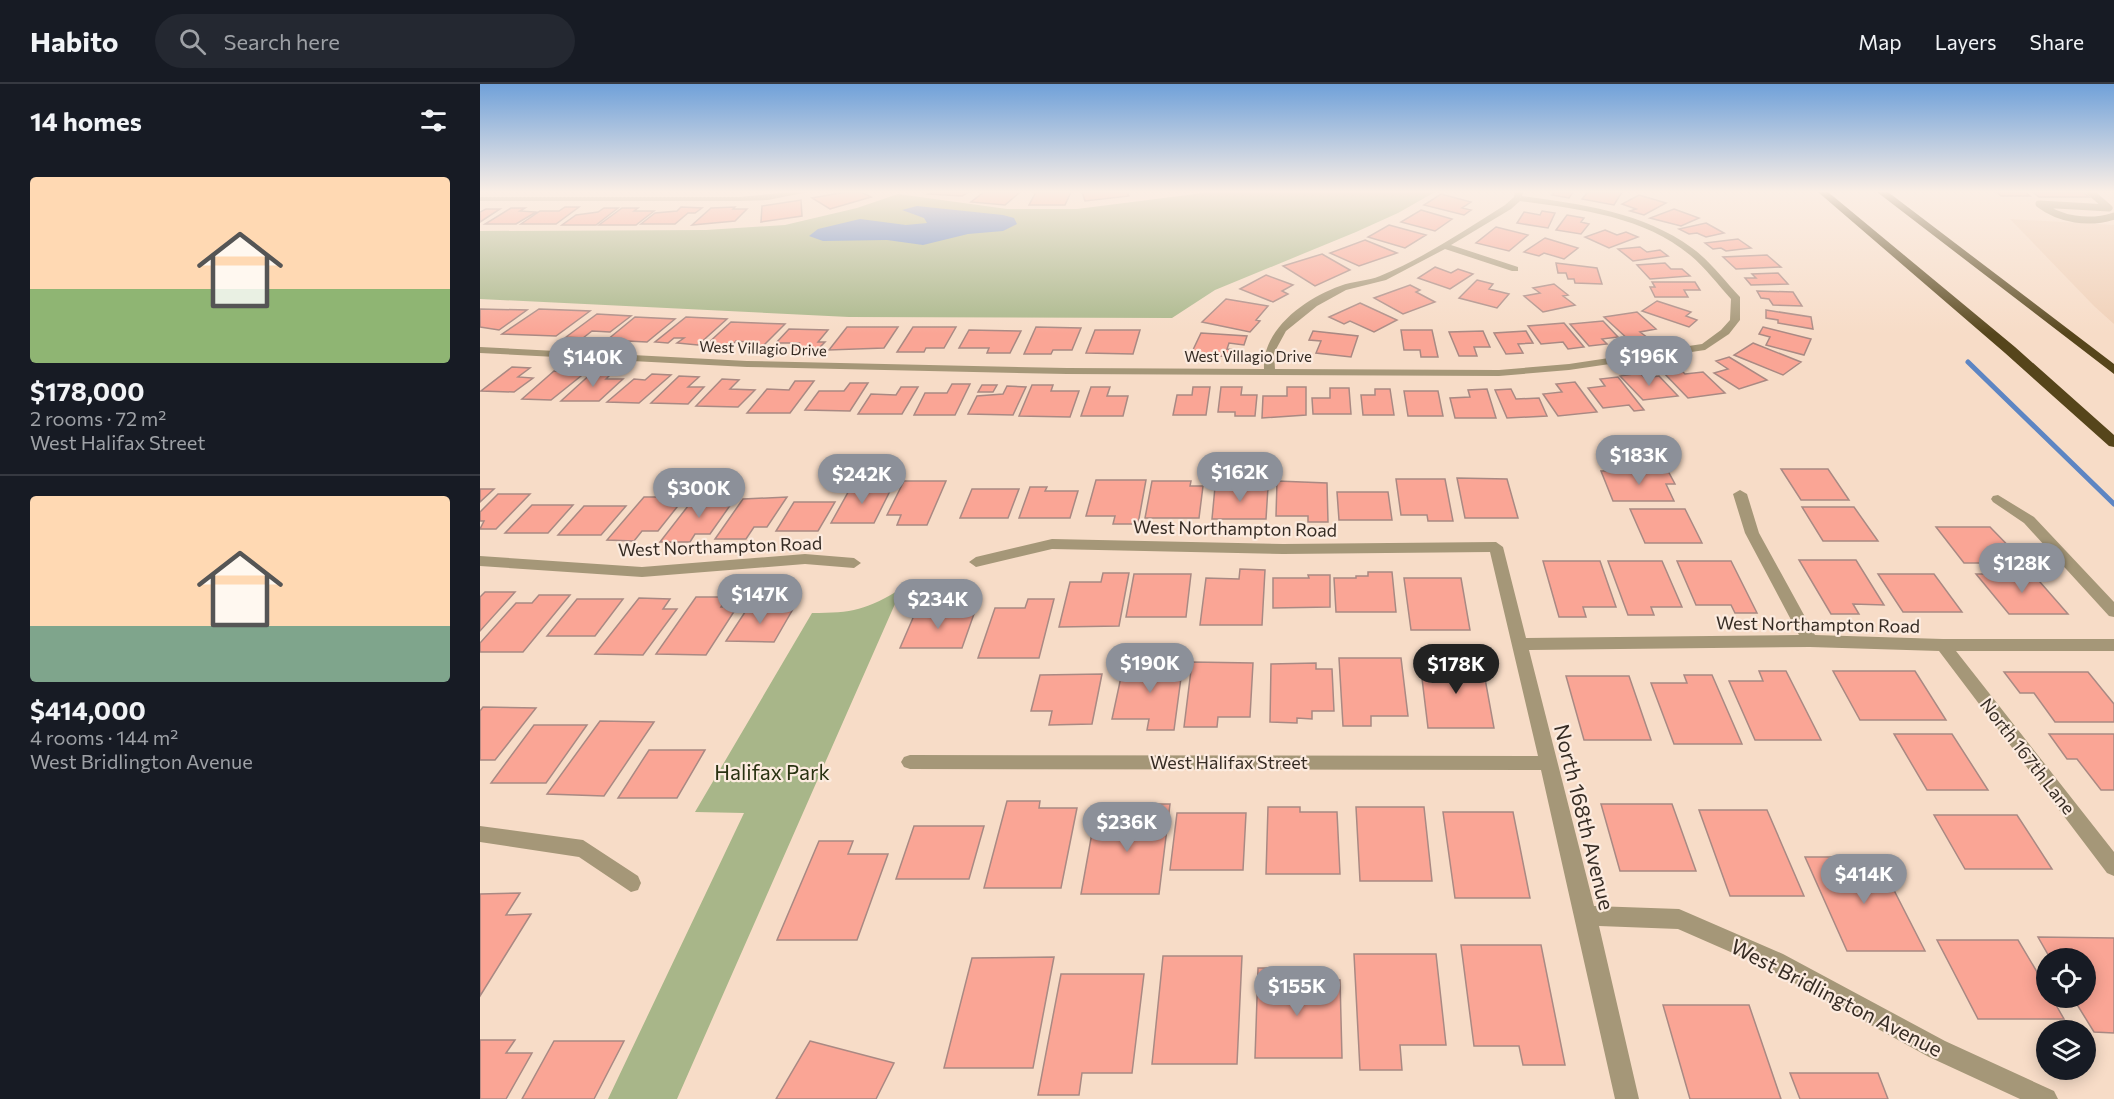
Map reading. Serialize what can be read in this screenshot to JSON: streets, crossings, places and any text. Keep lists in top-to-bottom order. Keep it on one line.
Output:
{"streets":{"street":["West Villagio Drive","West Northampton Road","North 167th Lane","West Halifax Street","North 168th Avenue","West Bridlington Avenue"]},"crossings":[["West Northampton Road","North 167th Lane"],["West Northampton Road","North 168th Avenue"],["West Halifax Street","North 168th Avenue"],["North 168th Avenue","West Bridlington Avenue"]],"parks":["Halifax Park"],"page":{"header":"Habito","search":"Search here","nav":["Map","Layers","Share"],"heading":"14 homes","list":[{"name":"$178,000","note":"2 rooms · 72 m² · West Halifax Street"},{"name":"$414,000","note":"4 rooms · 144 m² · West Bridlington Avenue"}],"price":["$196K","$140K","$183K","$162K","$242K","$300K","$128K","$147K","$234K","$190K","$178K","$236K","$414K","$155K"]}}
